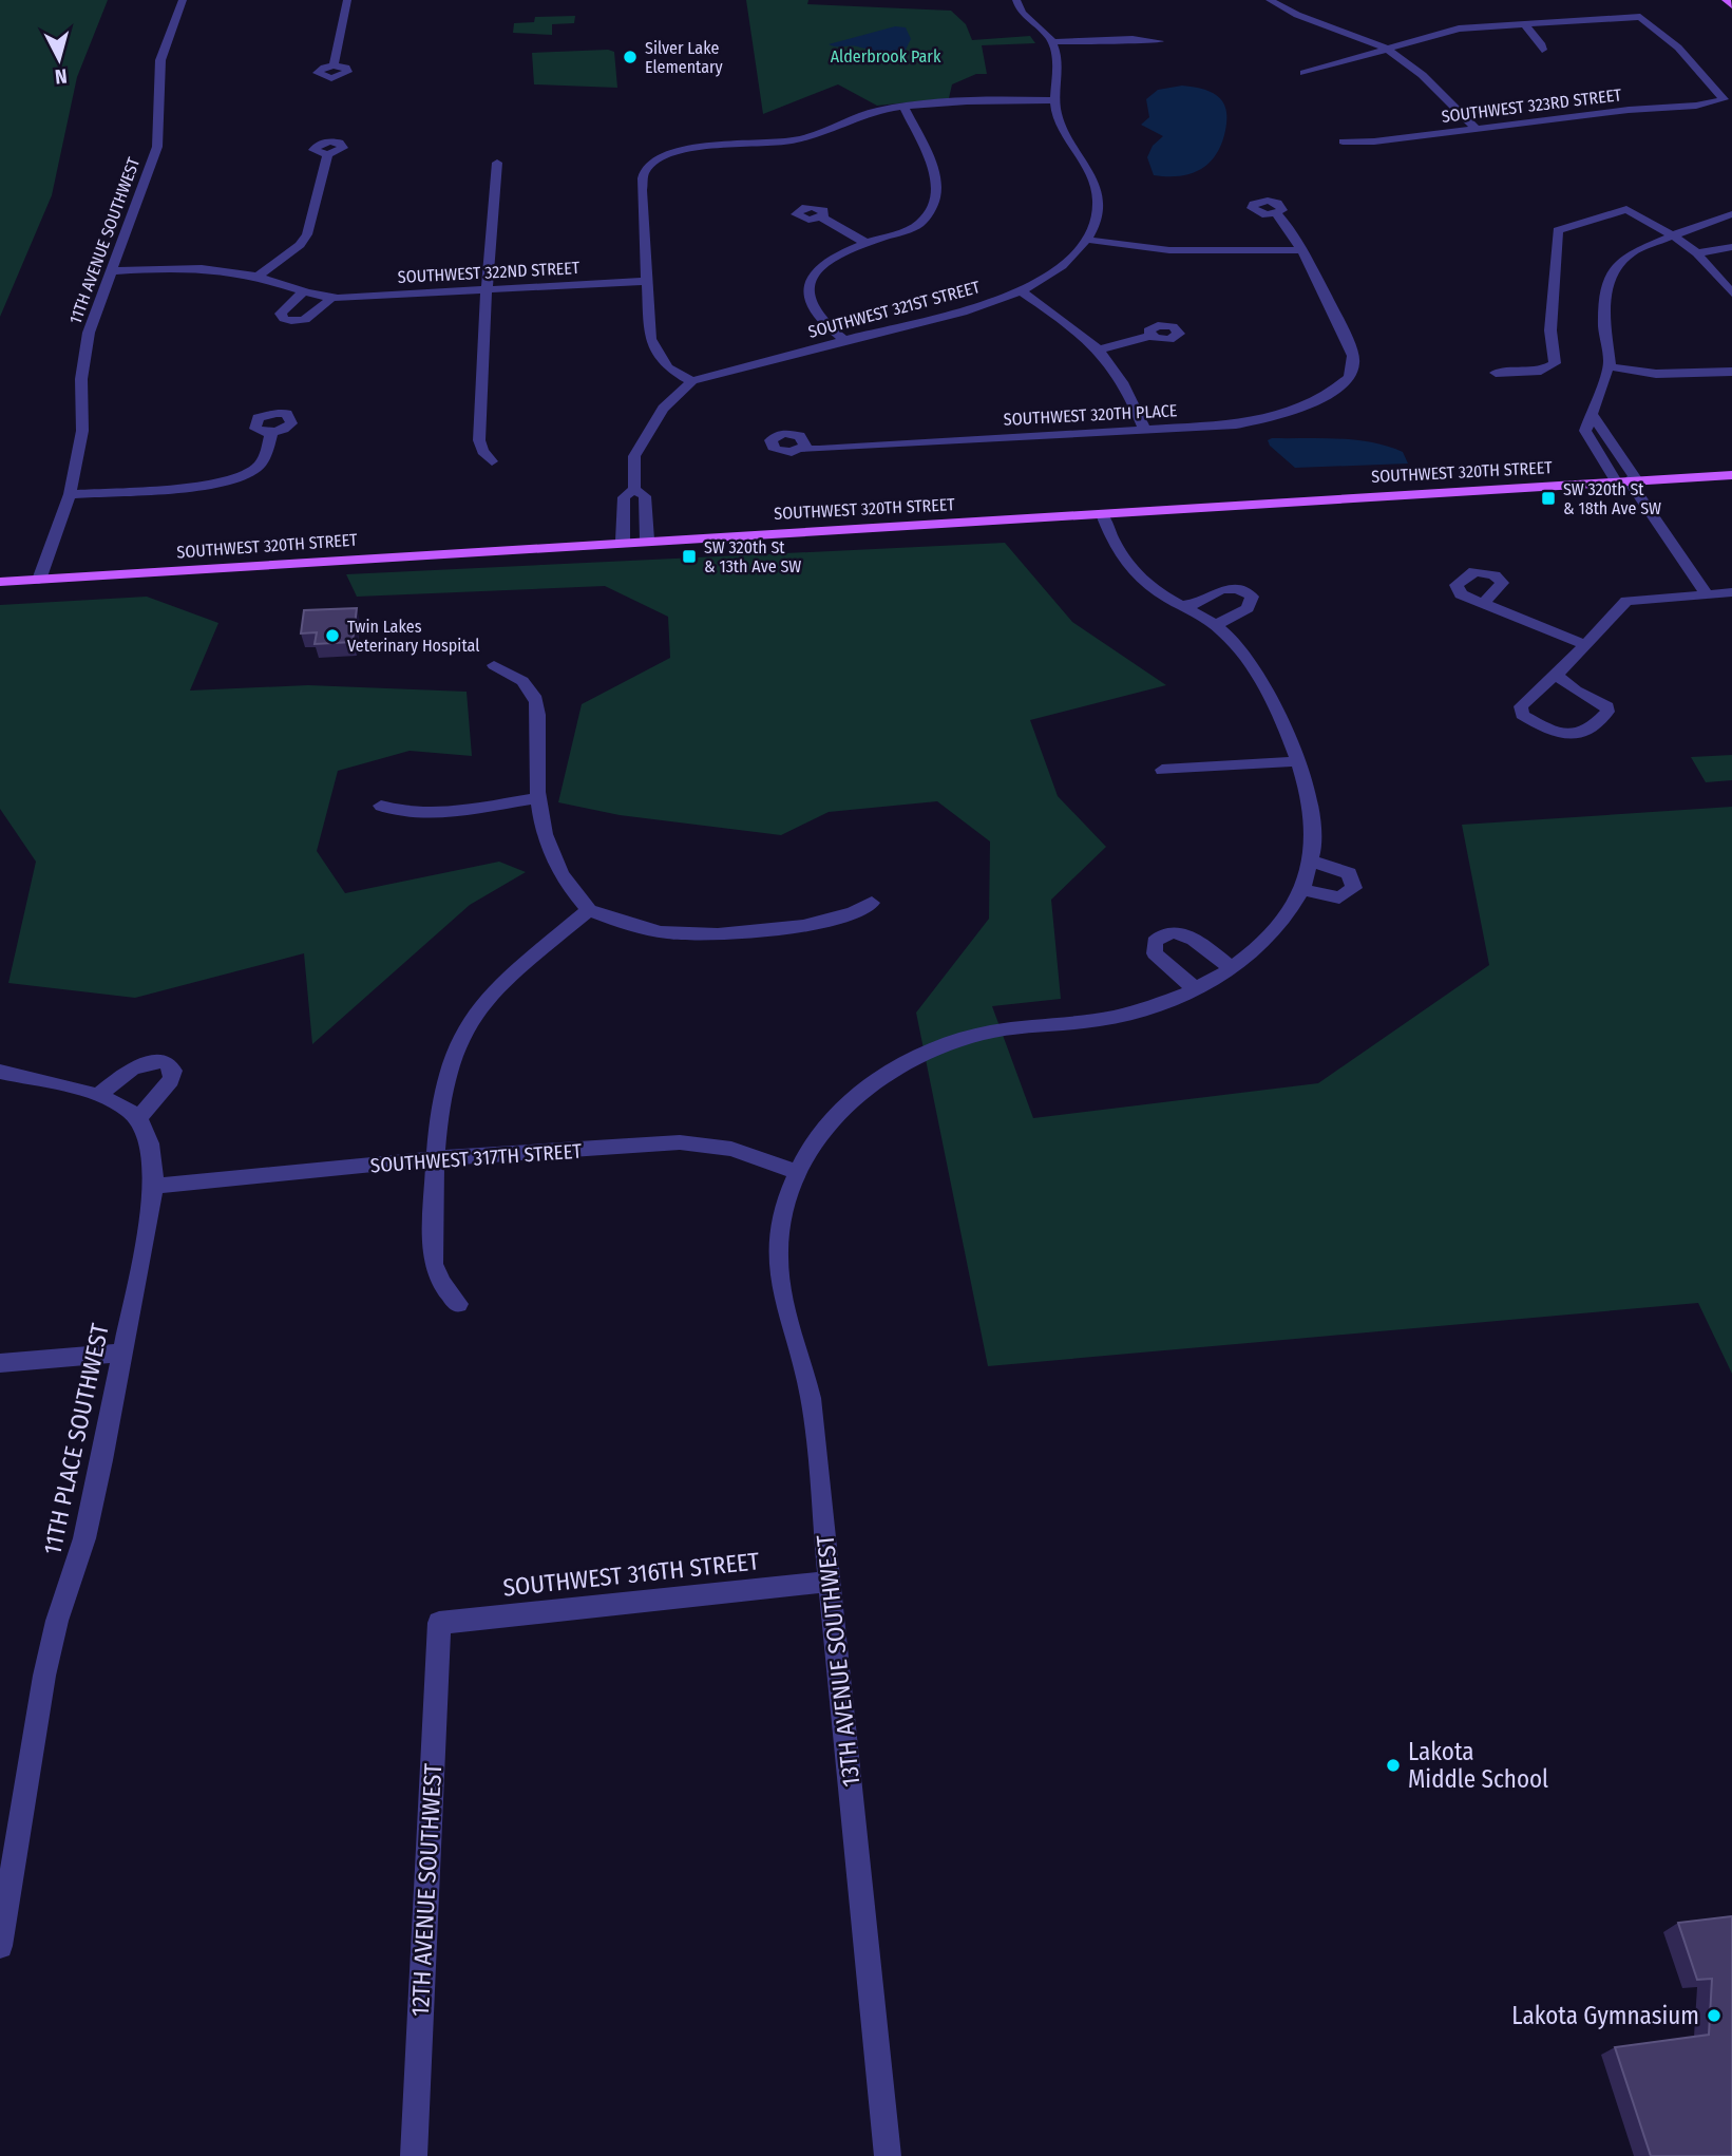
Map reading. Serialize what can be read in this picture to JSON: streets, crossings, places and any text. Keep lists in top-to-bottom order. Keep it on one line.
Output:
{"streets":{"main road":["SOUTHWEST 320TH STREET"],"street":["SOUTHWEST 323RD STREET","11TH AVENUE SOUTHWEST","SOUTHWEST 322ND STREET","SOUTHWEST 321ST STREET","SOUTHWEST 320TH PLACE","SOUTHWEST 317TH STREET","11TH PLACE SOUTHWEST","SOUTHWEST 316TH STREET","13TH AVENUE SOUTHWEST","12TH AVENUE SOUTHWEST"]},"crossings":[["11TH AVENUE SOUTHWEST","SOUTHWEST 322ND STREET"],["11TH AVENUE SOUTHWEST","SOUTHWEST 320TH STREET"],["SOUTHWEST 317TH STREET","11TH PLACE SOUTHWEST"],["SOUTHWEST 317TH STREET","13TH AVENUE SOUTHWEST"],["SOUTHWEST 316TH STREET","13TH AVENUE SOUTHWEST"],["SOUTHWEST 316TH STREET","12TH AVENUE SOUTHWEST"]],"parks":["Alderbrook Park"],"places":{"other":["Silver Lake Elementary","Twin Lakes Veterinary Hospital","Lakota Middle School","Lakota Gymnasium"],"transit":["SW 320th St & 18th Ave SW","SW 320th St & 13th Ave SW"]},"north":"bottom"}
